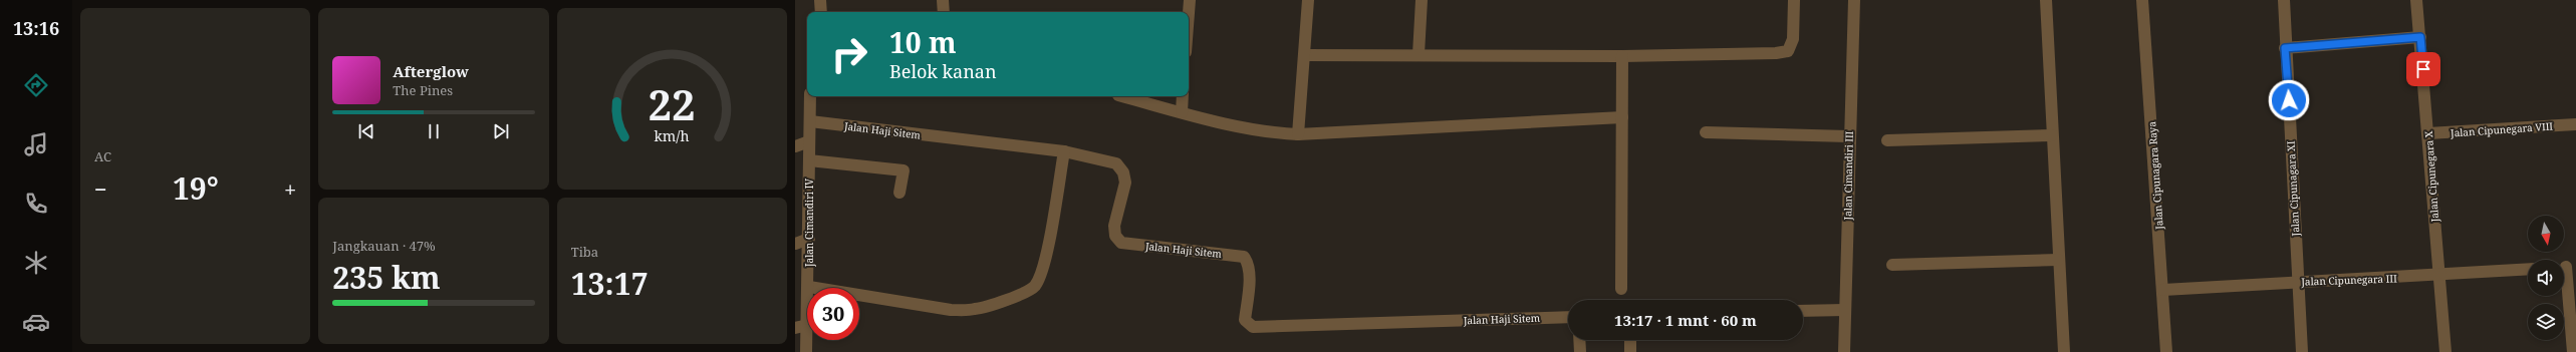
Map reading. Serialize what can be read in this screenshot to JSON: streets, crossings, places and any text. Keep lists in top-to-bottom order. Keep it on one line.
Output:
{"streets":{"street":["Jalan Cipunegara VIII","Jalan Haji Sitem","Jalan Cimandiri III","Jalan Cipunagara Raya","Jalan Cipunegara X","Jalan Cipunagara XI","Jalan Cimandiri IV","Jalan Cipunegara III"]},"crossings":[["Jalan Cipunegara VIII","Jalan Cipunegara X"],["Jalan Haji Sitem","Jalan Cimandiri IV"],["Jalan Cipunagara Raya","Jalan Cipunegara III"],["Jalan Cipunegara X","Jalan Cipunegara III"],["Jalan Cipunagara XI","Jalan Cipunegara III"]],"north":"bottom","page":{"tabs":"13:16","tile":["AC",["Jangkauan · 47%","235 km"],["Tiba","13:17"]],"turn":["10 m","Belok kanan"],"song":["Afterglow","The Pines"],"heat":["−","19°","+"],"limit":"30","trip":"13:17 · 1 mnt · 60 m","gauge":["22","km/h"]}}
